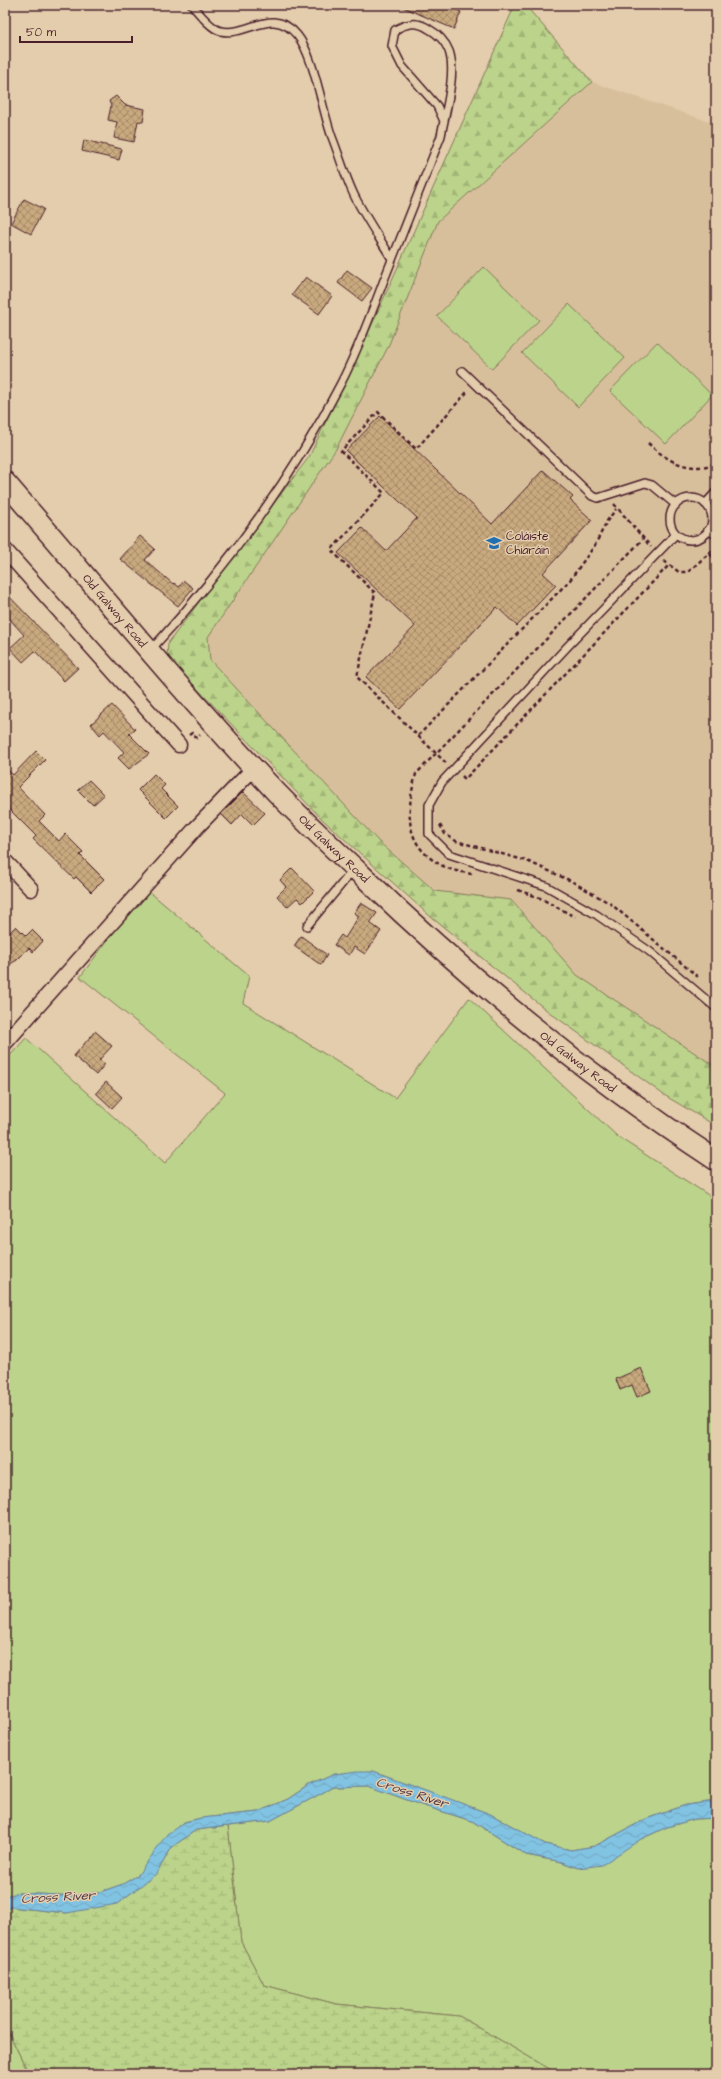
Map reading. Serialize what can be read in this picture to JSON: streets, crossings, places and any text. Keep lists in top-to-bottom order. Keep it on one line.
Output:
{"streets":{"main road":["Old Galway Road"]},"water":["Cross River"],"places":{"school or university":["Coláiste Chiaráin"]},"scale_bar":"50 m"}
